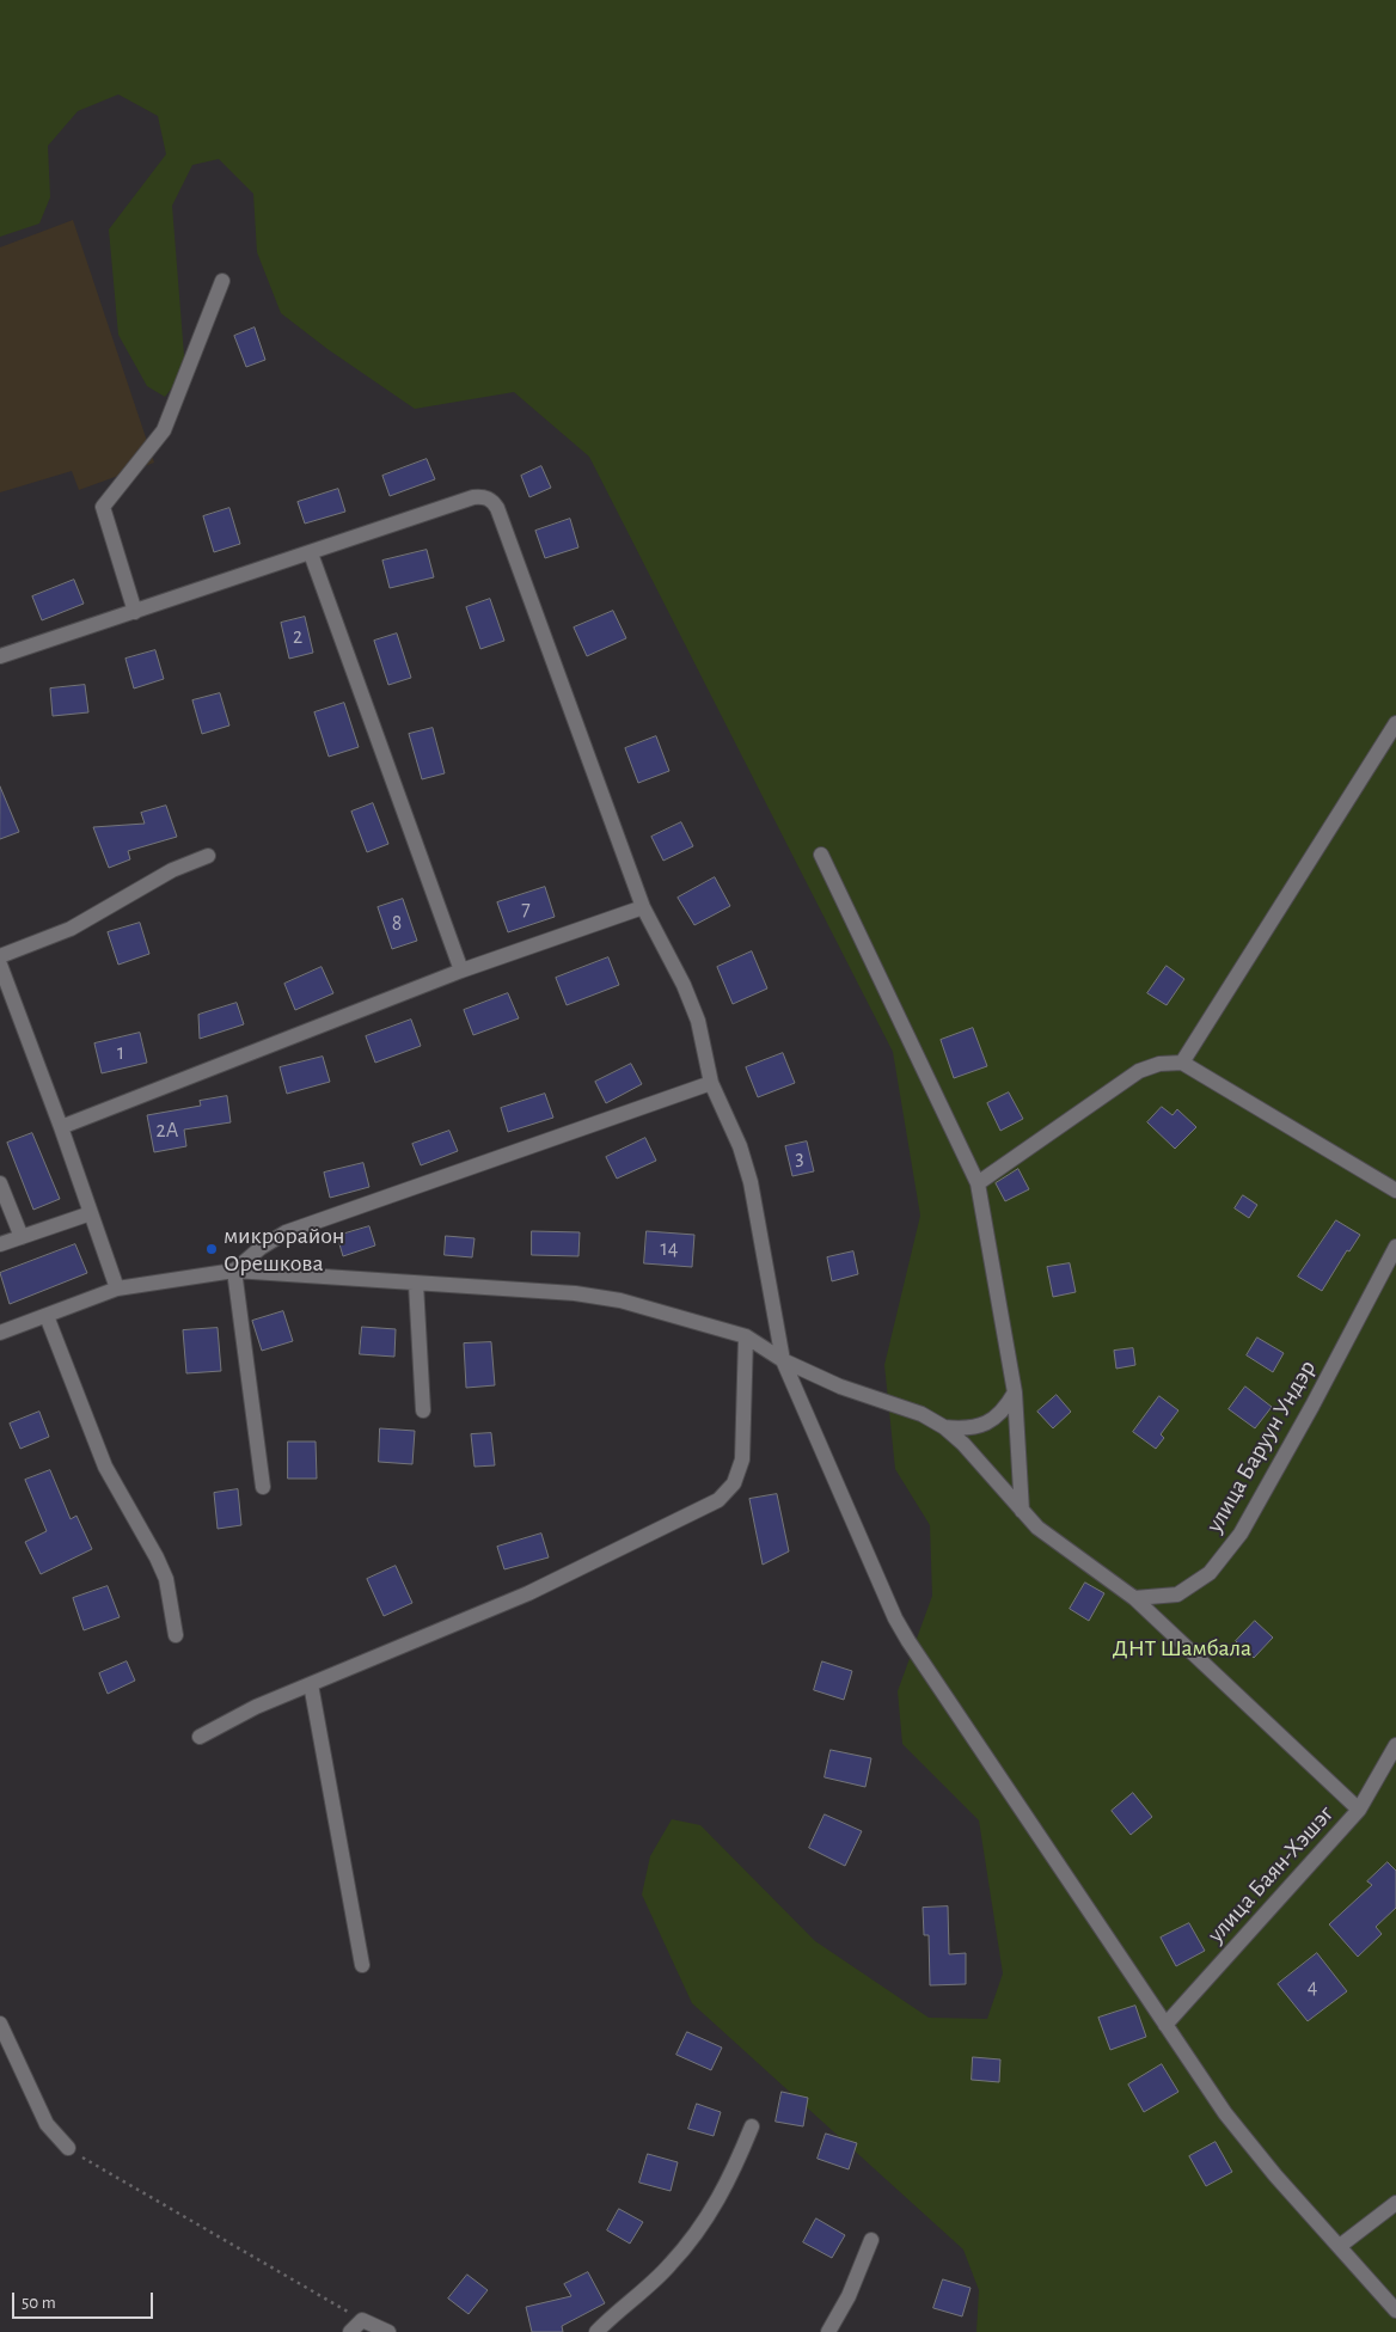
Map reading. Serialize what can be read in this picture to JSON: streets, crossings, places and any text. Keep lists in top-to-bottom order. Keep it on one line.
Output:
{"streets":{"street":["улица Баруун Ундэр","улица Баян-Хэшэг"]},"parks":["ДНТ Шамбала"],"places":["микрорайон Орешкова"],"house_numbers":["2","7","8","1","2А","3","14","4"],"scale_bar":"50 m"}
